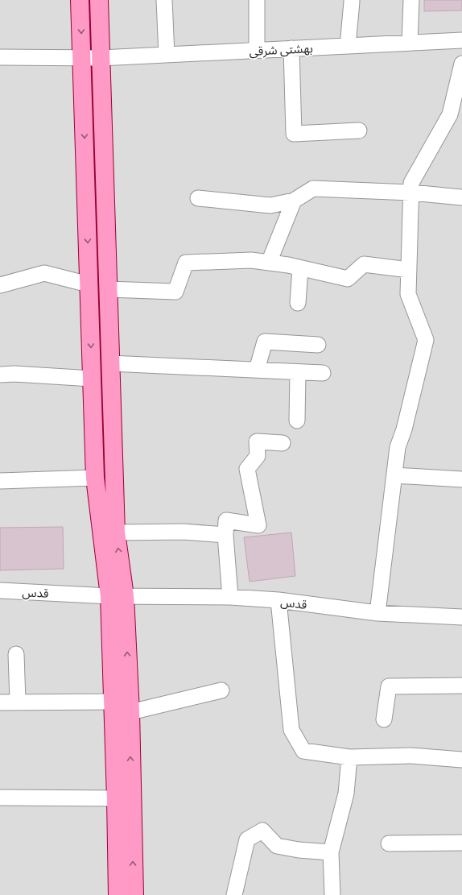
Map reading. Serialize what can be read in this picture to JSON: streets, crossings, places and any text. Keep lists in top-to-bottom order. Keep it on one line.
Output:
{"streets":{"street":["بهشتی شرقی","قدس"]}}
